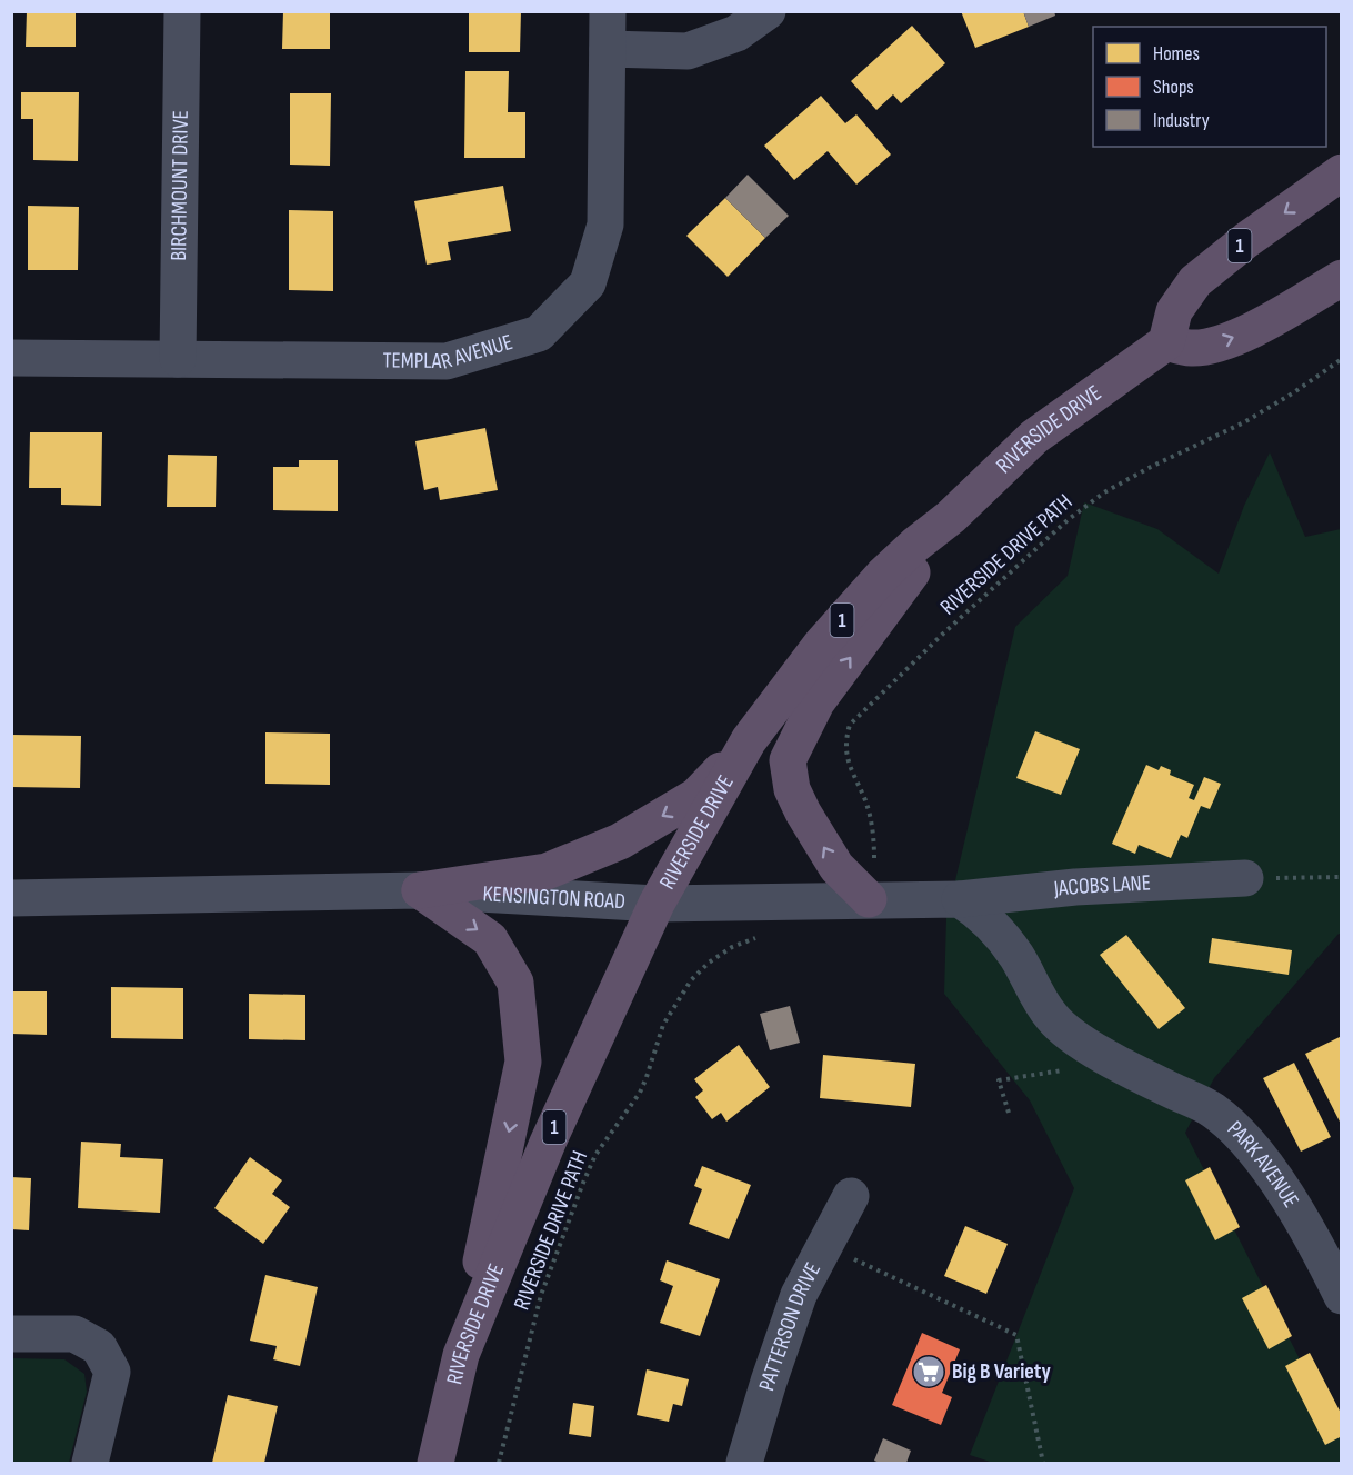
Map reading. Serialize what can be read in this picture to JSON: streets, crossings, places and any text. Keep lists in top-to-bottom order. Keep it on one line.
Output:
{"streets":{"highway":["1","RIVERSIDE DRIVE"],"street":["BIRCHMOUNT DRIVE","TEMPLAR AVENUE","JACOBS LANE","KENSINGTON ROAD","PARK AVENUE","PATTERSON DRIVE"],"path":["RIVERSIDE DRIVE PATH"]},"crossings":[["BIRCHMOUNT DRIVE","TEMPLAR AVENUE"],["1","RIVERSIDE DRIVE"],["RIVERSIDE DRIVE","KENSINGTON ROAD"],["RIVERSIDE DRIVE PATH","KENSINGTON ROAD"],["JACOBS LANE","KENSINGTON ROAD"],["JACOBS LANE","PARK AVENUE"],["KENSINGTON ROAD","PARK AVENUE"]],"places":{"supermarket":["Big B Variety"]},"legend":["Homes","Shops","Industry"]}
